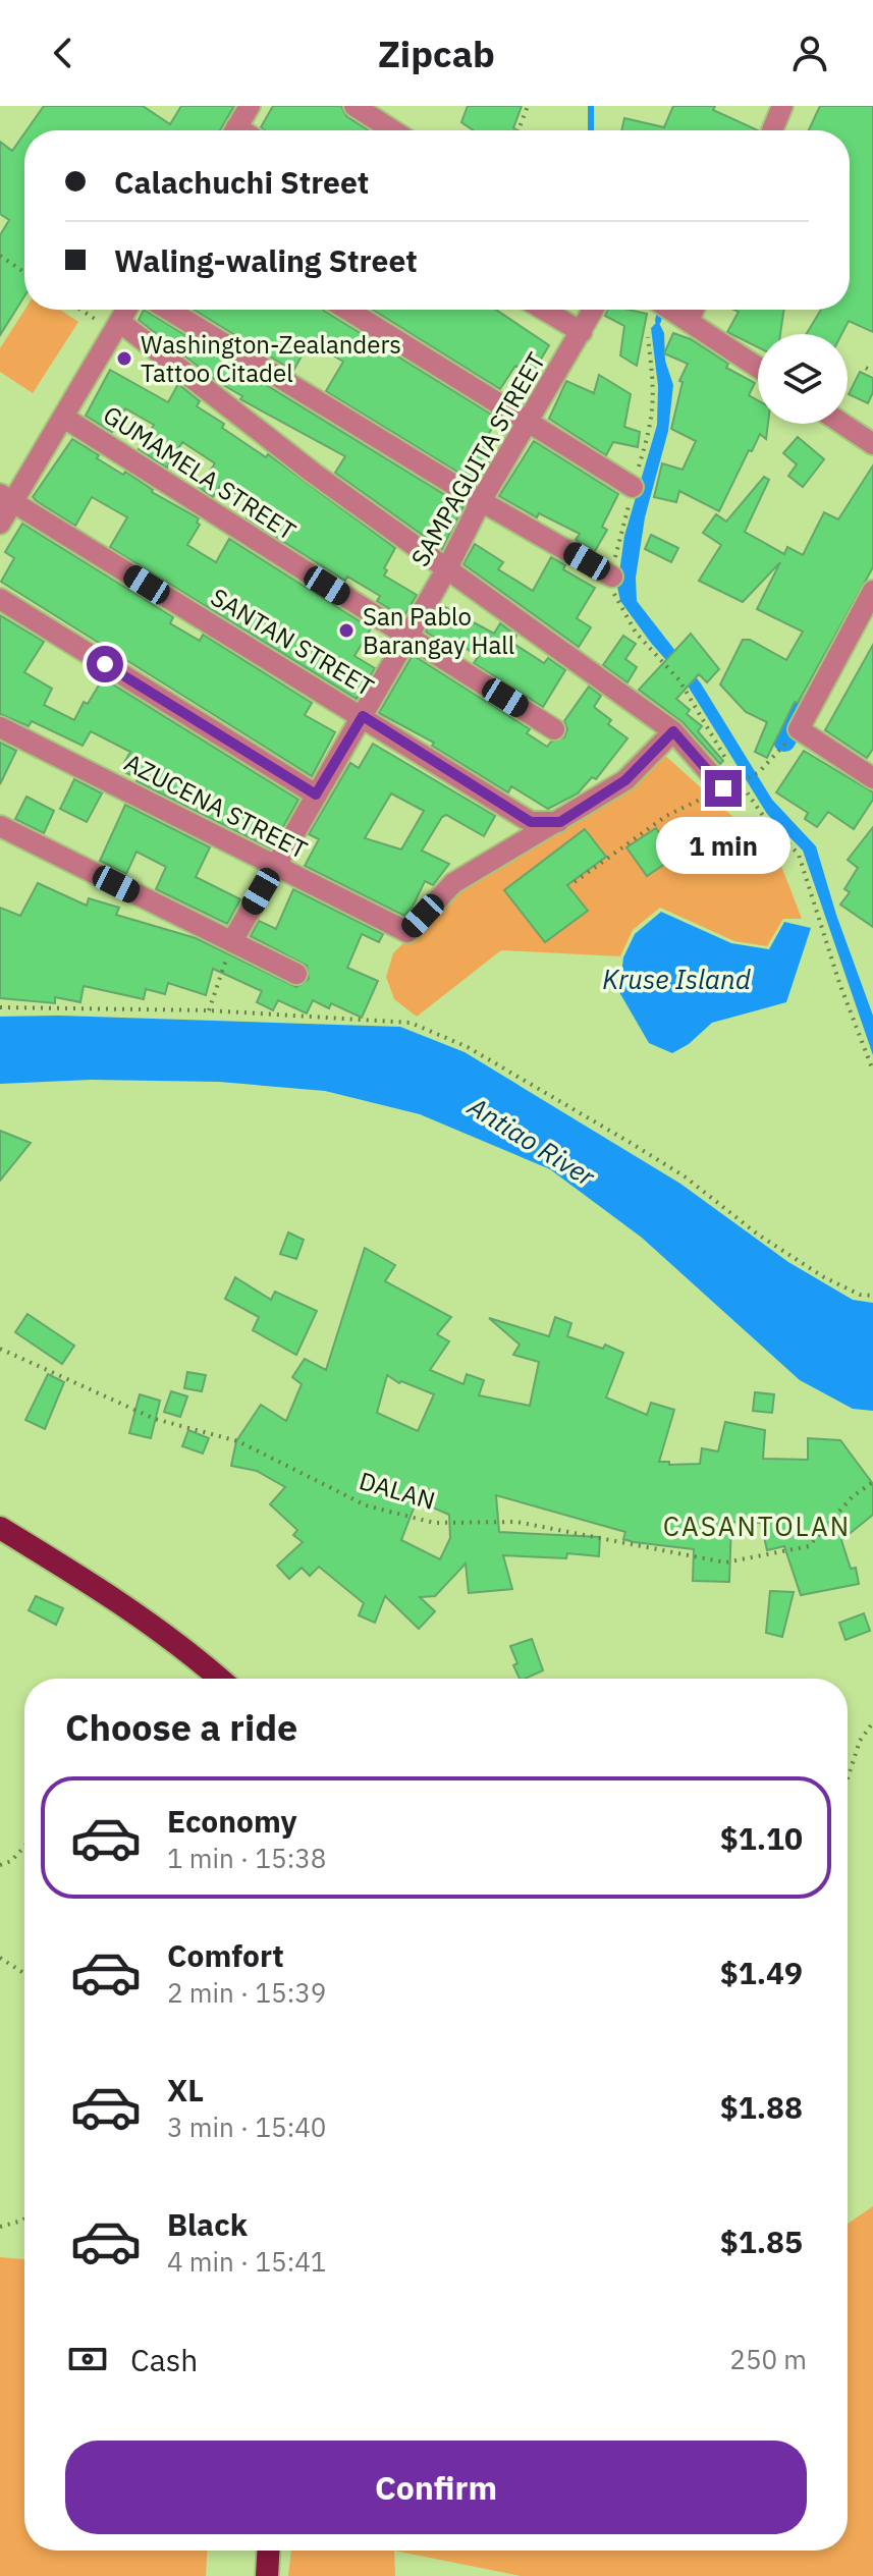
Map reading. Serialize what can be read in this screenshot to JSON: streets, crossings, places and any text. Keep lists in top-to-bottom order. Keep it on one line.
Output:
{"streets":{"street":["SAMPAGUITA STREET","GUMAMELA STREET","SANTAN STREET","AZUCENA STREET"],"path":["DALAN"]},"crossings":[["SAMPAGUITA STREET","GUMAMELA STREET"],["SAMPAGUITA STREET","SANTAN STREET"],["SAMPAGUITA STREET","AZUCENA STREET"],["SANTAN STREET","AZUCENA STREET"]],"districts":["CASANTOLAN"],"water":["Kruse Island","Antiao River"],"places":["Washington-Zealanders Tattoo Citadel","San Pablo Barangay Hall"],"page":{"header":"Zipcab","banner":["Calachuchi Street","Waling-waling Street"],"bubble":"1 min","heading":"Choose a ride","list":[{"name":"Economy","note":"1 min · 15:38","value":"$1.10"},{"name":"Comfort","note":"2 min · 15:39","value":"$1.49"},{"name":"XL","note":"3 min · 15:40","value":"$1.88"},{"name":"Black","note":"4 min · 15:41","value":"$1.85"}],"pay":["Cash","250 m"],"buttons":"Confirm"}}
